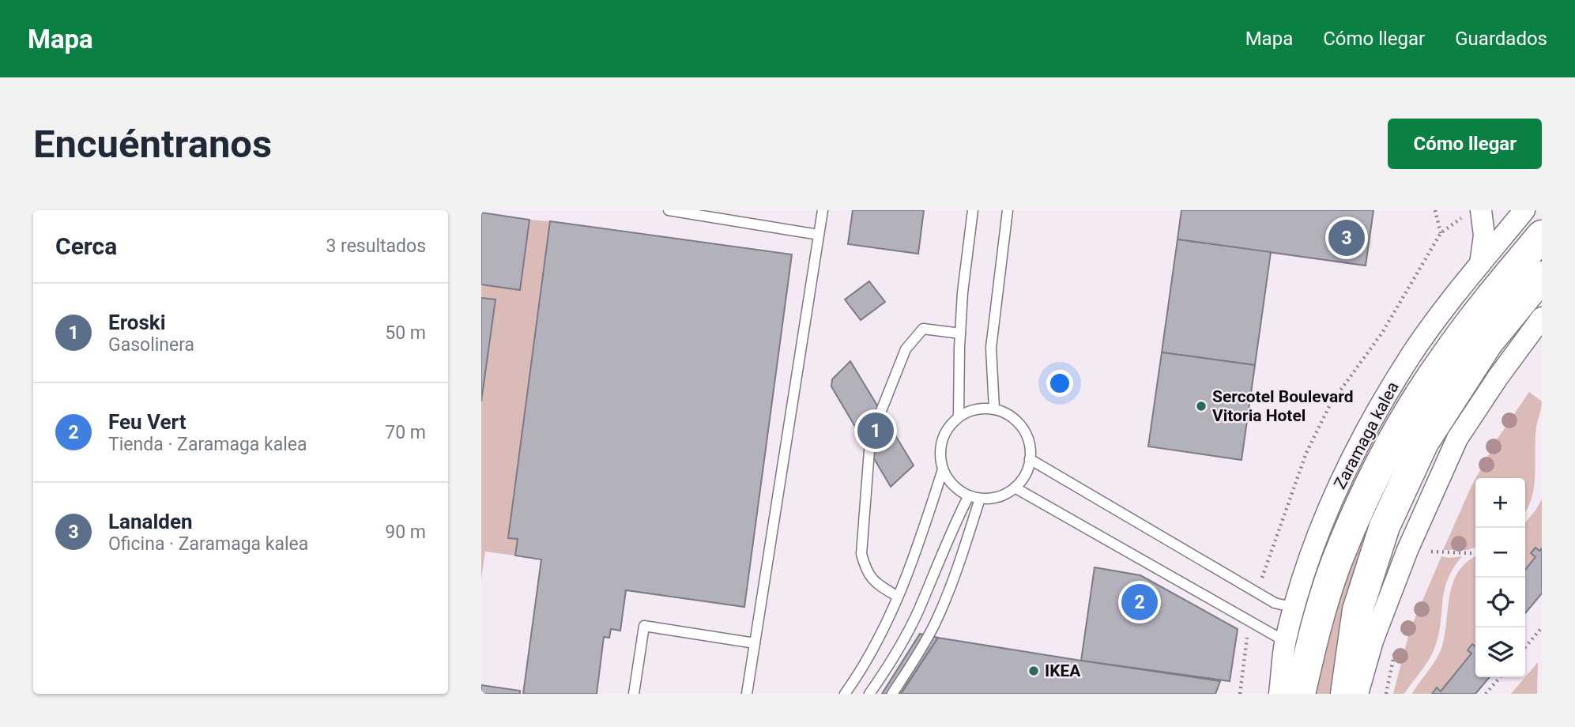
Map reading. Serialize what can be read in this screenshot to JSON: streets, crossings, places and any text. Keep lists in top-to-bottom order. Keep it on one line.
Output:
{"streets":{"main road":["Zaramaga kalea"]},"places":["Sercotel Boulevard Vitoria Hotel","IKEA"],"page":{"header":"Mapa","nav":["Mapa","Cómo llegar","Guardados"],"buttons":"Cómo llegar","title":"Encuéntranos","heading":["Cerca","3 resultados"],"pins":["3","1","2"],"list":[{"mark":"1","name":"Eroski","note":"Gasolinera","value":"50 m"},{"mark":"2","name":"Feu Vert","note":"Tienda · Zaramaga kalea","value":"70 m"},{"mark":"3","name":"Lanalden","note":"Oficina · Zaramaga kalea","value":"90 m"}],"map_buttons":["+","−"]}}
